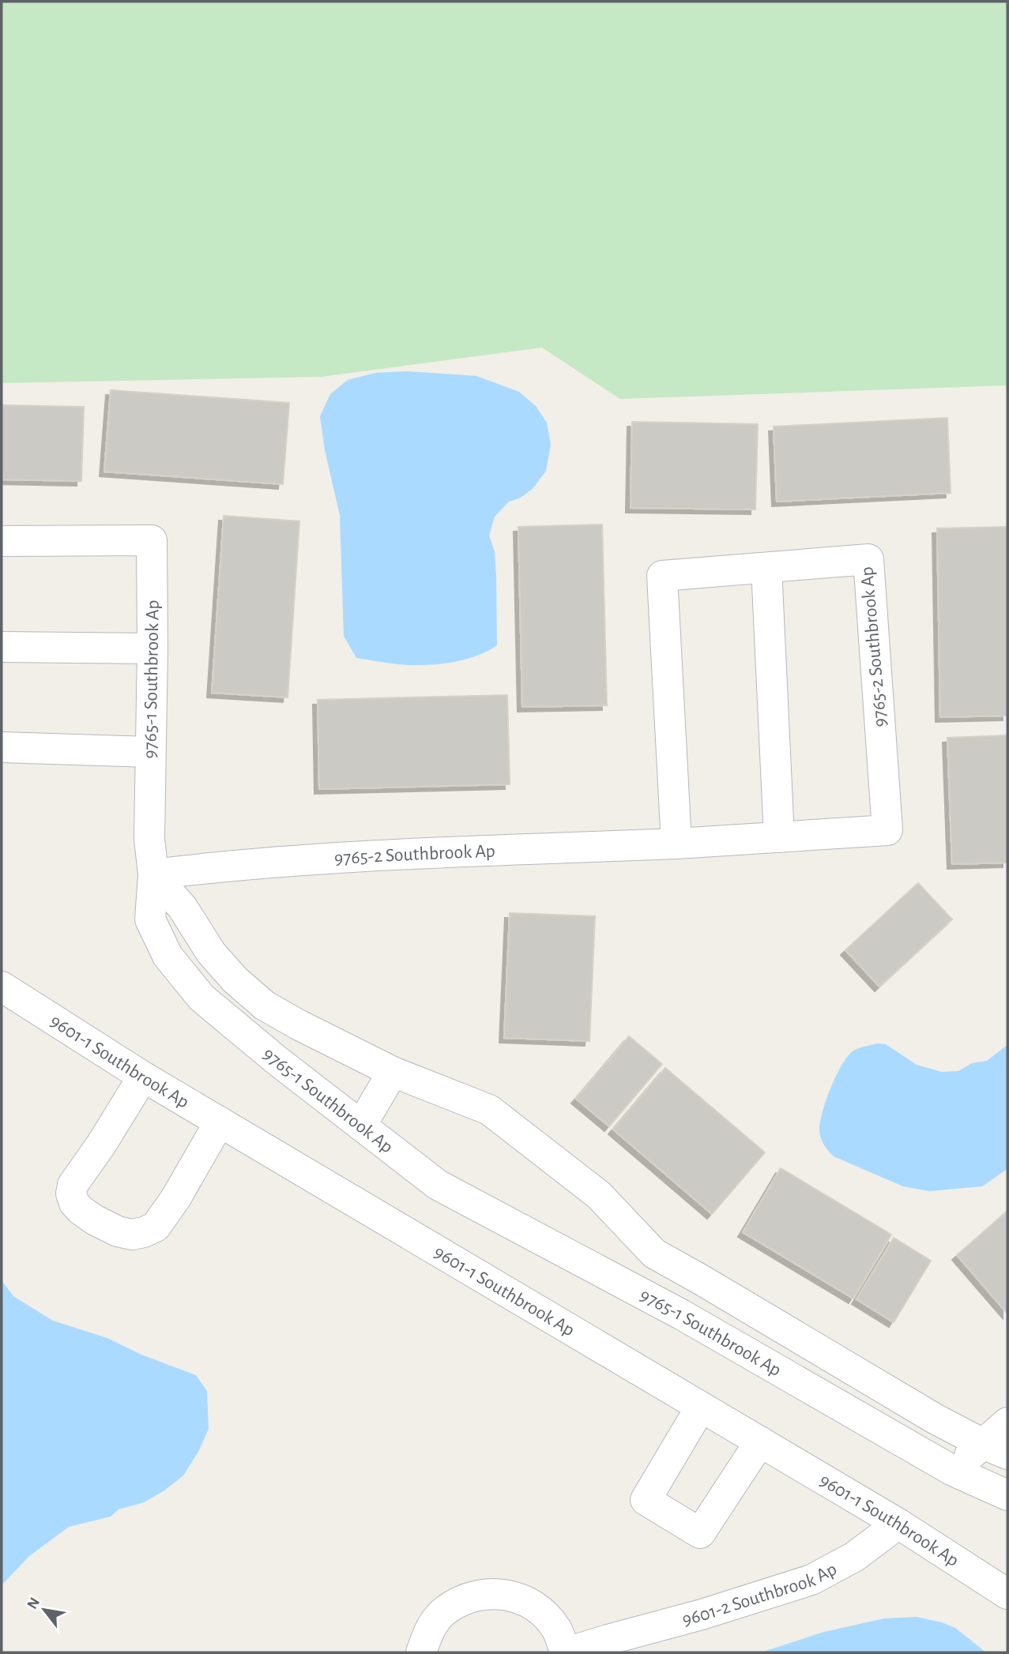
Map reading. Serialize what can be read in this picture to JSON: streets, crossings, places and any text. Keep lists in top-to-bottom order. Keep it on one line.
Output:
{"streets":{"street":["9765-2 Southbrook Ap","9765-1 Southbrook Ap","9601-1 Southbrook Ap","9601-2 Southbrook Ap"]},"crossings":[["9765-2 Southbrook Ap","9765-1 Southbrook Ap"],["9601-1 Southbrook Ap","9601-2 Southbrook Ap"]],"north":"top left"}
